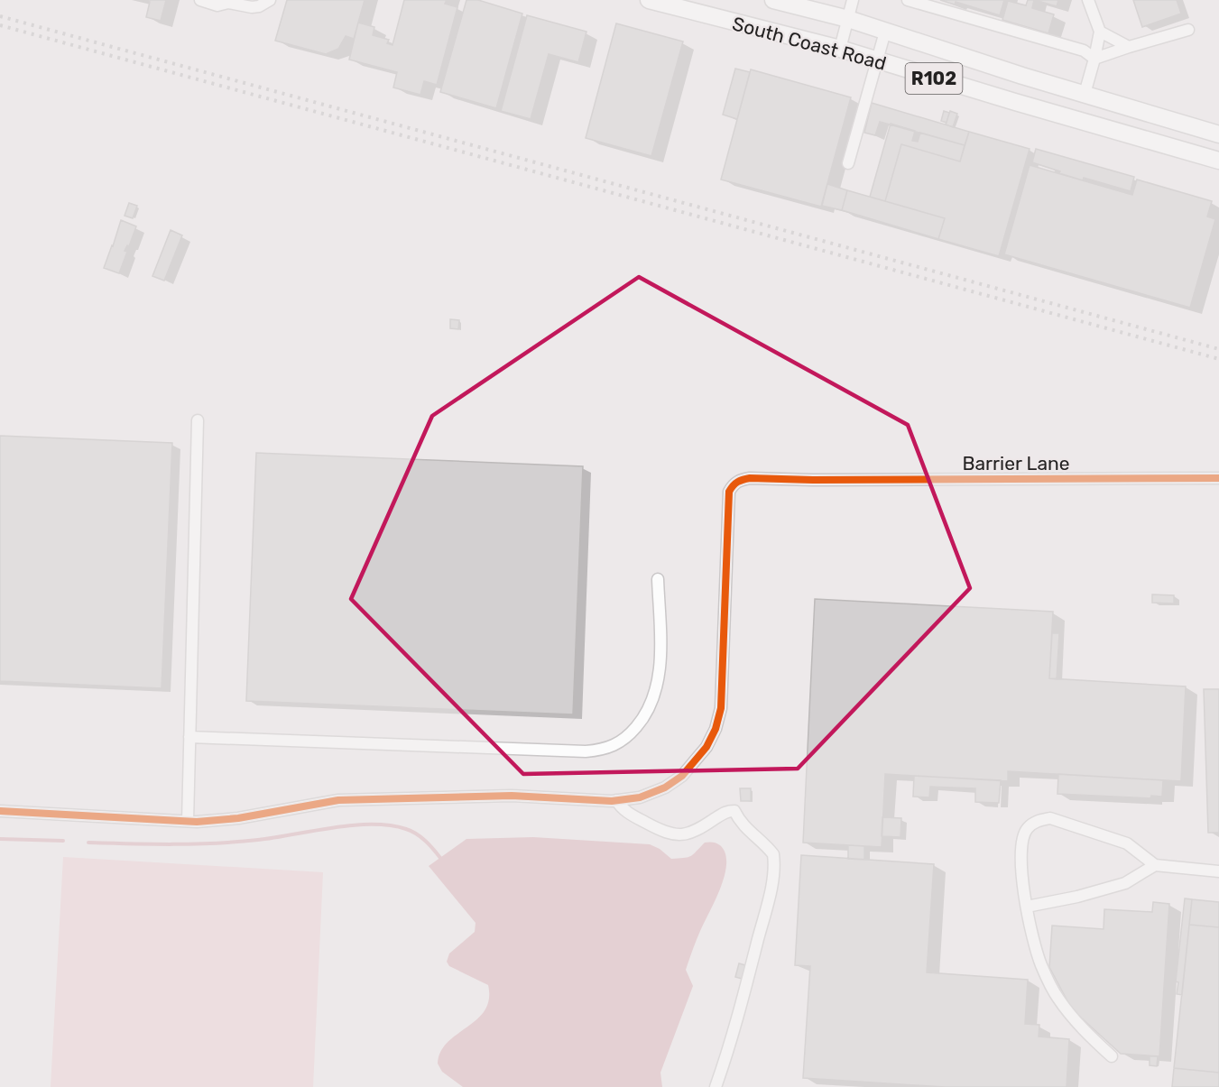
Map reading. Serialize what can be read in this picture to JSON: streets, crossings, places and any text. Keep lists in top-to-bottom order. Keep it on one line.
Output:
{"streets":{"highway":["South Coast Road","R102"],"street":["Barrier Lane"]}}
